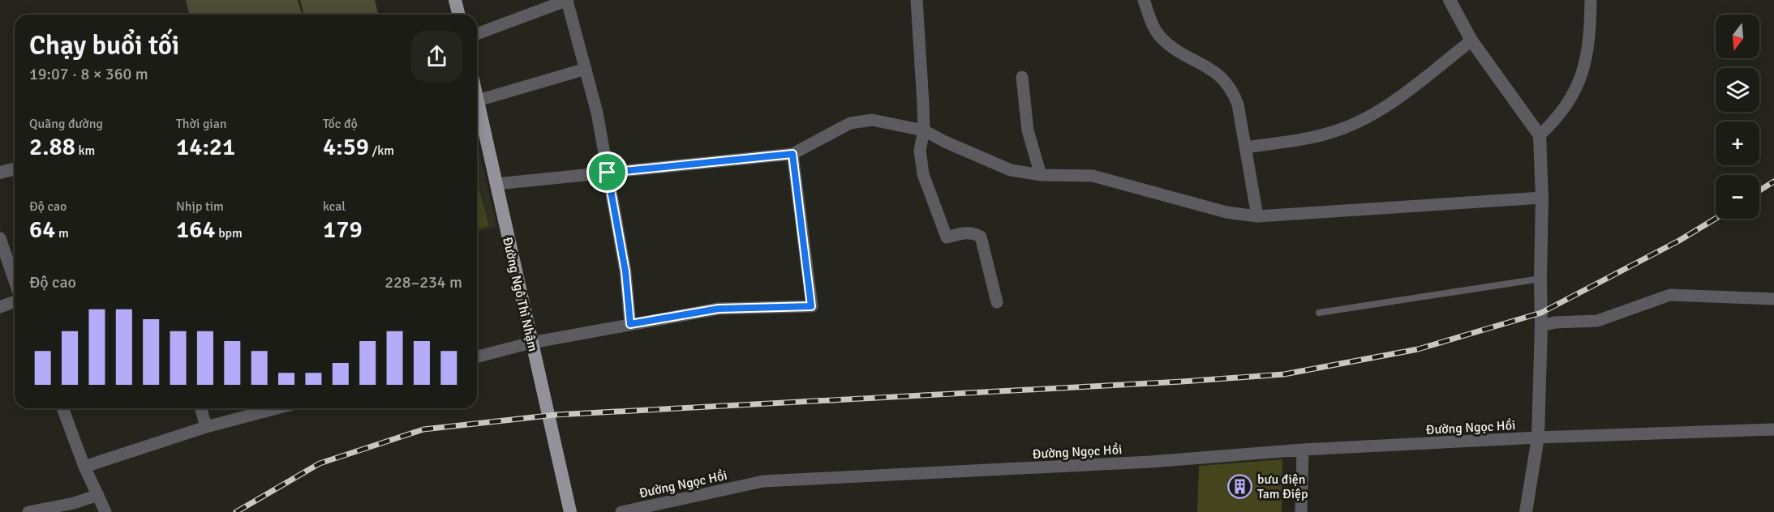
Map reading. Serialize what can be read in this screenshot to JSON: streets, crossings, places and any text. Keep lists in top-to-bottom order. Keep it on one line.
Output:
{"streets":{"main road":["Đường Ngô Thì Nhậm"],"street":["Đường Ngọc Hồi"]},"places":{"building":["bưu điện Tam Điệp"]},"north":"bottom","page":{"map_buttons":["+","−"],"heading":["Chạy buổi tối","19:07 · 8 × 360 m"],"stats":[["Quãng đường","2.88 km"],["Thời gian","14:21"],["Tốc độ","4:59 /km"],["Độ cao","64 m"],["Nhịp tim","164 bpm"],["kcal","179"]],"chart":["Độ cao","228–234 m"]}}
